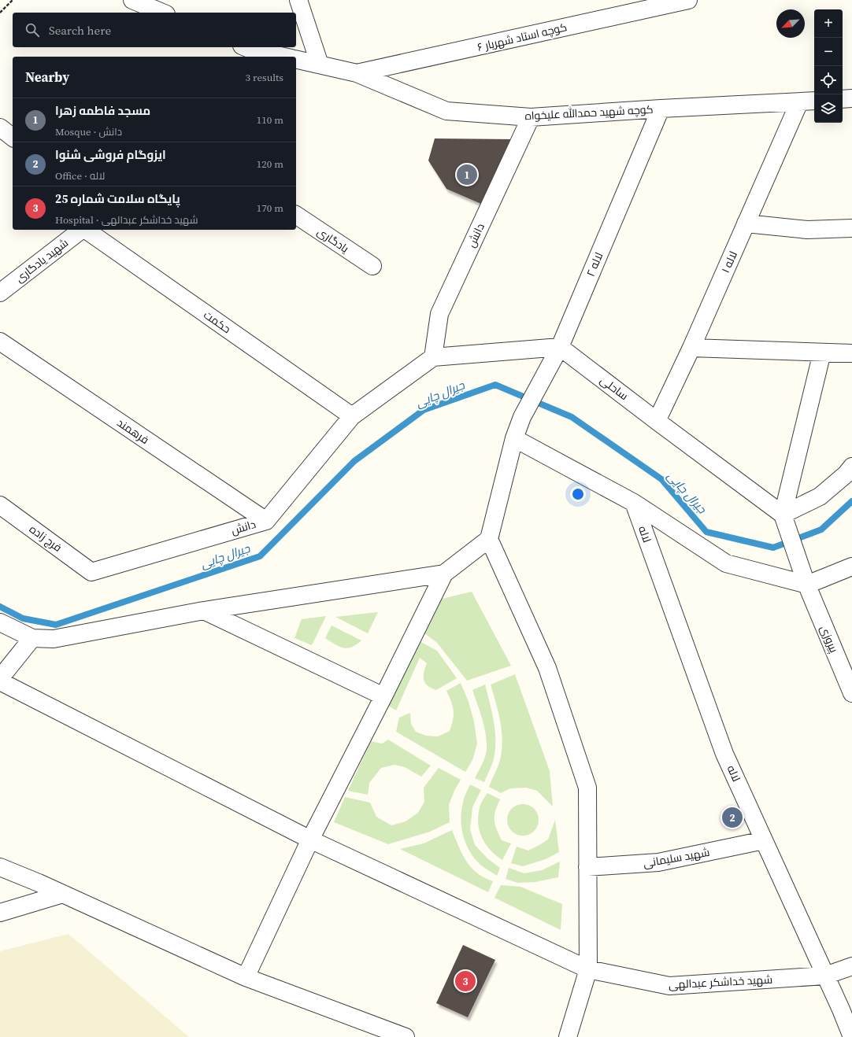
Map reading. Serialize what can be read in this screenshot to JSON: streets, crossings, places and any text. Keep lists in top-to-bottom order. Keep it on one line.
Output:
{"streets":{"street":["کوچه استاد شهریار ۶","کوچه شهید حمدالله علیخواه","دانش","یادگاری","شهید یادگاری","لاله ۱","لاله ۲","حکمت","ساحلی","فرهمند","لاله","فرج زاده","پیروزی","شهید سلیمانی","شهید خداشکر عبدالهی"]},"crossings":[["کوچه استاد شهریار ۶","کوچه شهید حمدالله علیخواه"],["کوچه شهید حمدالله علیخواه","دانش"],["کوچه شهید حمدالله علیخواه","لاله ۱"],["کوچه شهید حمدالله علیخواه","لاله ۲"],["دانش","حکمت"],["دانش","فرهمند"],["دانش","فرج زاده"],["لاله ۱","ساحلی"],["لاله ۲","ساحلی"],["ساحلی","پیروزی"],["لاله","شهید سلیمانی"],["لاله","شهید خداشکر عبدالهی"]],"water":["جیرال چایی"],"north":"bottom left","page":{"map_buttons":["+","−"],"search":"Search here","heading":["Nearby","3 results"],"list":[{"mark":"1","name":"مسجد فاطمه زهرا","note":"Mosque · دانش","value":"110 m"},{"mark":"2","name":"ایزوگام فروشی شنوا","note":"Office · لاله","value":"120 m"},{"mark":"3","name":"پایگاه سلامت شماره 25","note":"Hospital · شهید خداشکر عبدالهی","value":"170 m"}],"pins":["1","2","3"]}}
